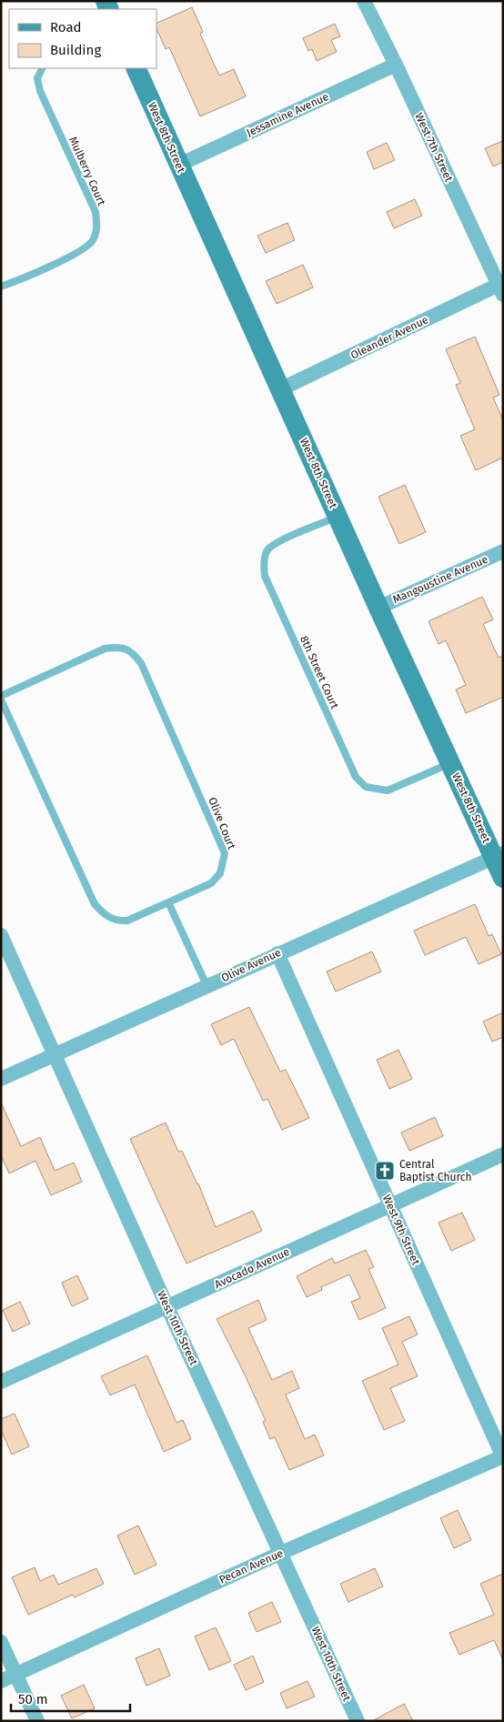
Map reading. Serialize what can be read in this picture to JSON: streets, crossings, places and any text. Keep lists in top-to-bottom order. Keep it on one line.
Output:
{"streets":{"street":["Jessamine Avenue","West 8th Street","West 7th Street","Oleander Avenue","Mangoustine Avenue","Olive Avenue","West 9th Street","Avocado Avenue","West 10th Street","Pecan Avenue"],"lane":["Mulberry Court","8th Street Court","Olive Court"]},"crossings":[["Jessamine Avenue","West 8th Street"],["Jessamine Avenue","West 7th Street"],["West 8th Street","Oleander Avenue"],["West 8th Street","Mangoustine Avenue"],["West 8th Street","8th Street Court"],["West 8th Street","Olive Avenue"],["West 7th Street","Oleander Avenue"],["Olive Avenue","West 9th Street"],["Olive Avenue","West 10th Street"],["West 9th Street","Avocado Avenue"],["West 9th Street","Pecan Avenue"],["Avocado Avenue","West 10th Street"],["West 10th Street","Pecan Avenue"]],"places":{"church":["Central Baptist Church"]},"legend":["Road","Building"],"scale_bar":"50 m"}
